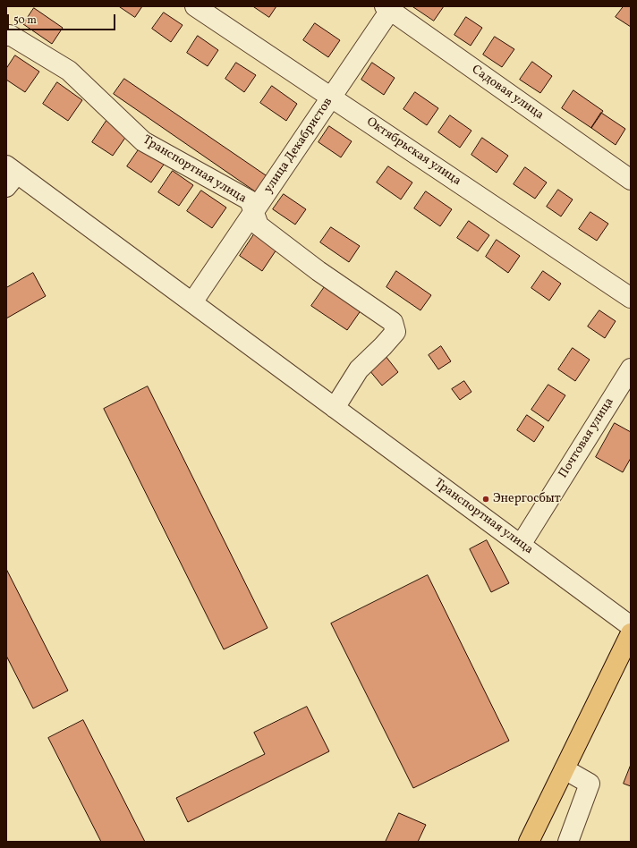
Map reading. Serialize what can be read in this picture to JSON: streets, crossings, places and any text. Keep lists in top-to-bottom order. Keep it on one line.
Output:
{"streets":{"street":["Садовая улица","улица Декабристов","Октябрьская улица","Транспортная улица","Почтовая улица"]},"crossings":[["Садовая улица","улица Декабристов"],["улица Декабристов","Октябрьская улица"],["улица Декабристов","Транспортная улица"],["Транспортная улица","Почтовая улица"]],"places":["Энергосбыт"],"scale_bar":"50 m"}
